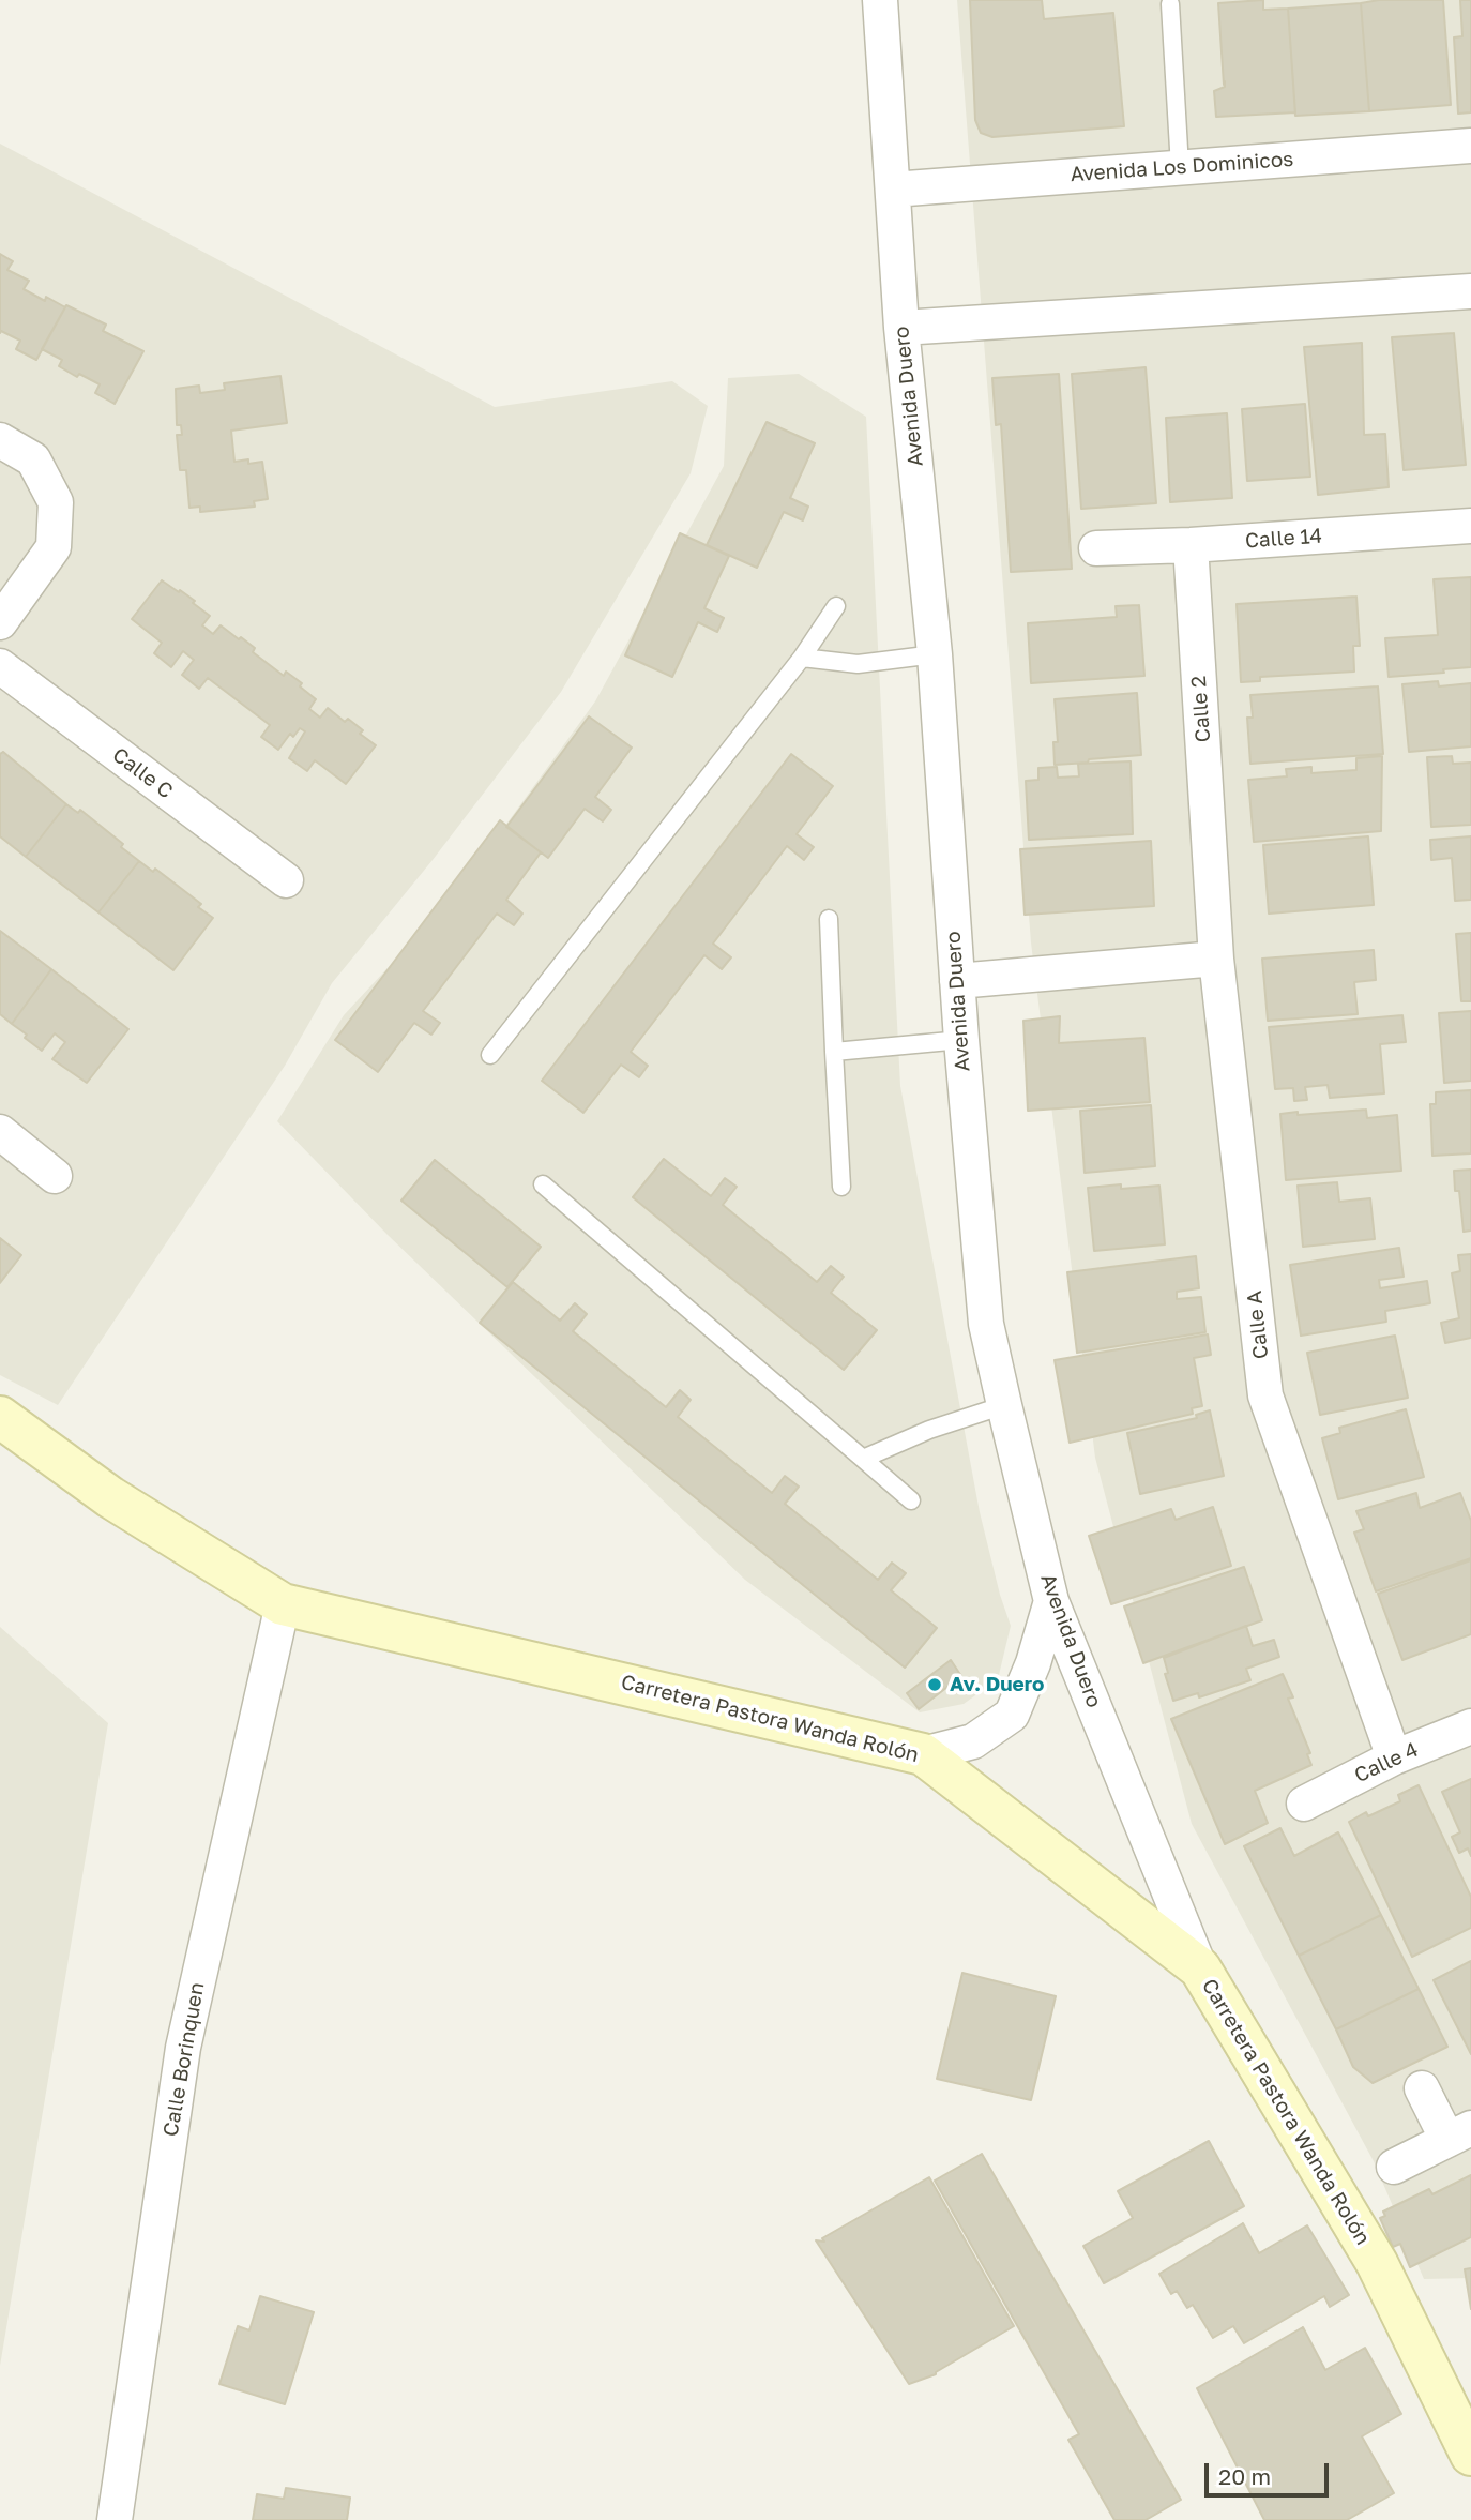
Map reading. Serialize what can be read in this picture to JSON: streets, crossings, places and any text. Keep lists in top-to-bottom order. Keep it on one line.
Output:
{"streets":{"street":["Avenida Los Dominicos","Avenida Duero","Calle 14","Calle 2","Calle C","Calle A","Carretera Pastora Wanda Rolón","Calle 4","Calle Borinquen"]},"crossings":[["Avenida Los Dominicos","Avenida Duero"],["Avenida Duero","Carretera Pastora Wanda Rolón"],["Calle 14","Calle 2"],["Calle 2","Calle A"],["Calle A","Calle 4"],["Carretera Pastora Wanda Rolón","Calle Borinquen"]],"places":["Av. Duero"],"scale_bar":"20 m"}
